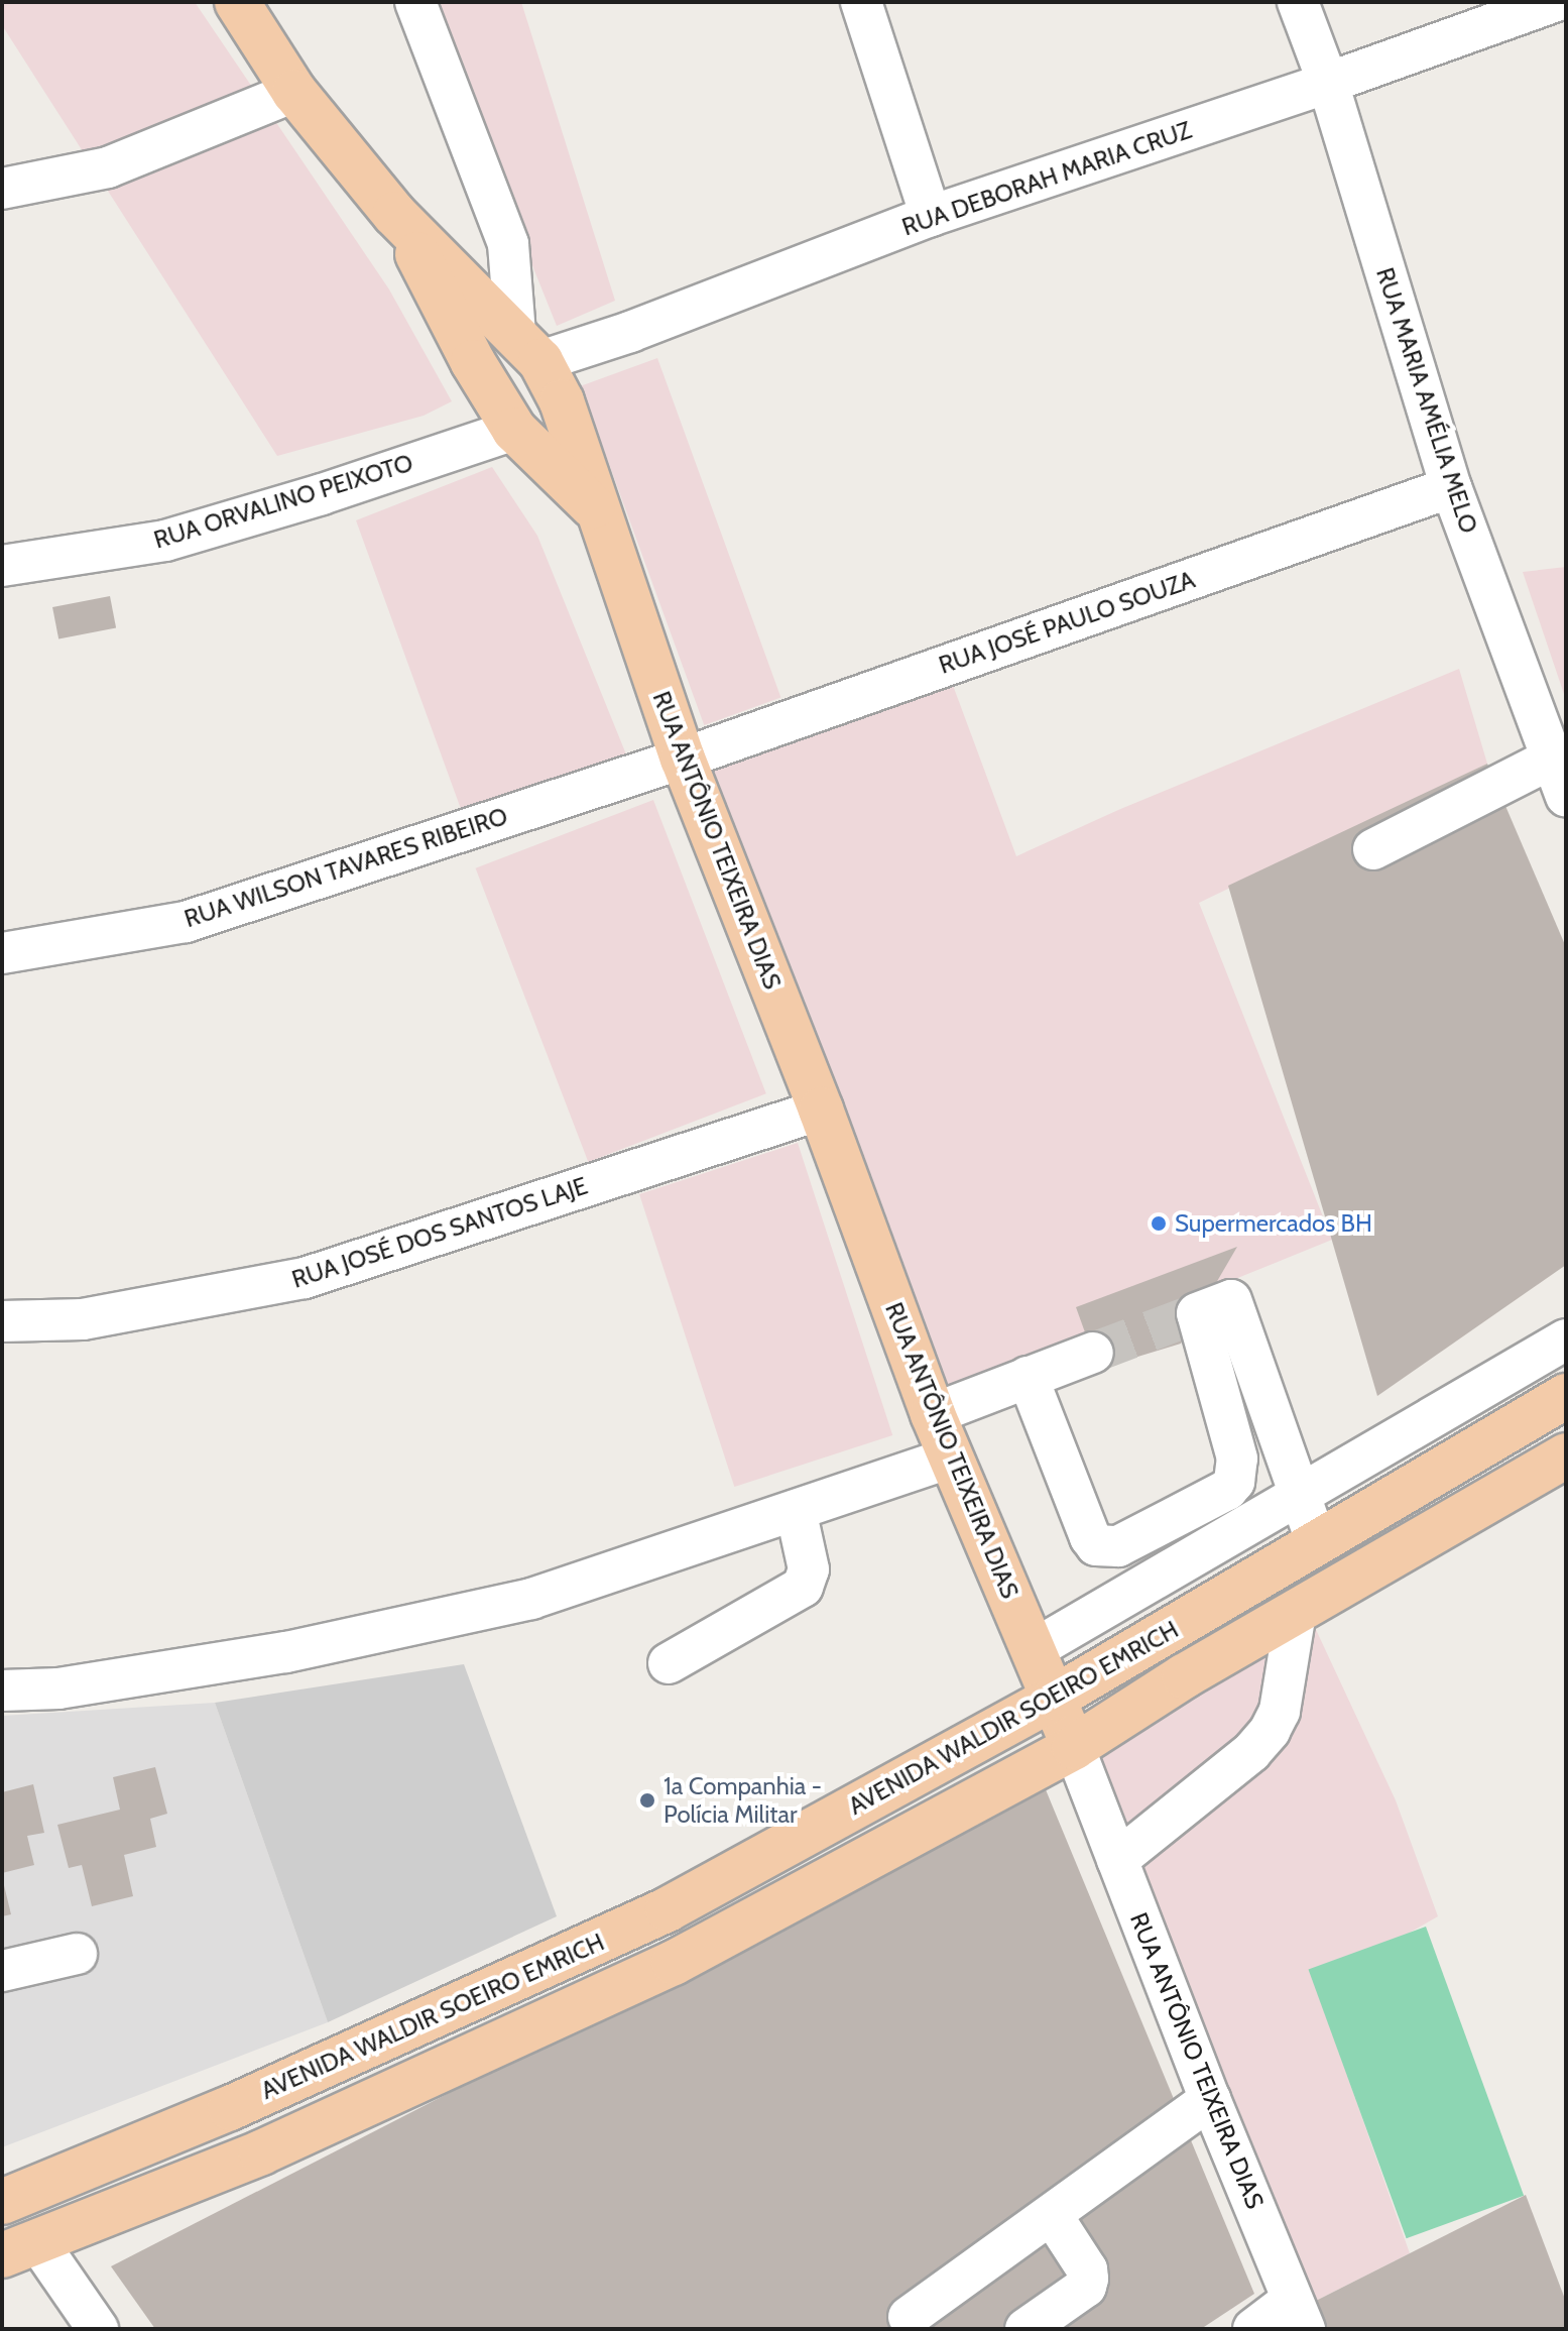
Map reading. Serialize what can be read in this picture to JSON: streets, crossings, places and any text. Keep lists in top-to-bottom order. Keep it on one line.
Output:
{"streets":{"main road":["RUA ANTÔNIO TEIXEIRA DIAS","AVENIDA WALDIR SOEIRO EMRICH"],"street":["RUA DEBORAH MARIA CRUZ","RUA MARIA AMÉLIA MELO","RUA ORVALINO PEIXOTO","RUA JOSÉ PAULO SOUZA","RUA WILSON TAVARES RIBEIRO","RUA JOSÉ DOS SANTOS LAJE"]},"crossings":[["RUA DEBORAH MARIA CRUZ","RUA MARIA AMÉLIA MELO"],["RUA MARIA AMÉLIA MELO","RUA JOSÉ PAULO SOUZA"],["RUA ORVALINO PEIXOTO","RUA ANTÔNIO TEIXEIRA DIAS"],["RUA JOSÉ PAULO SOUZA","RUA ANTÔNIO TEIXEIRA DIAS"],["RUA JOSÉ PAULO SOUZA","RUA WILSON TAVARES RIBEIRO"],["RUA ANTÔNIO TEIXEIRA DIAS","RUA WILSON TAVARES RIBEIRO"],["RUA ANTÔNIO TEIXEIRA DIAS","RUA JOSÉ DOS SANTOS LAJE"],["RUA ANTÔNIO TEIXEIRA DIAS","AVENIDA WALDIR SOEIRO EMRICH"]],"places":["Supermercados BH","1a Companhia - Polícia Militar"]}
